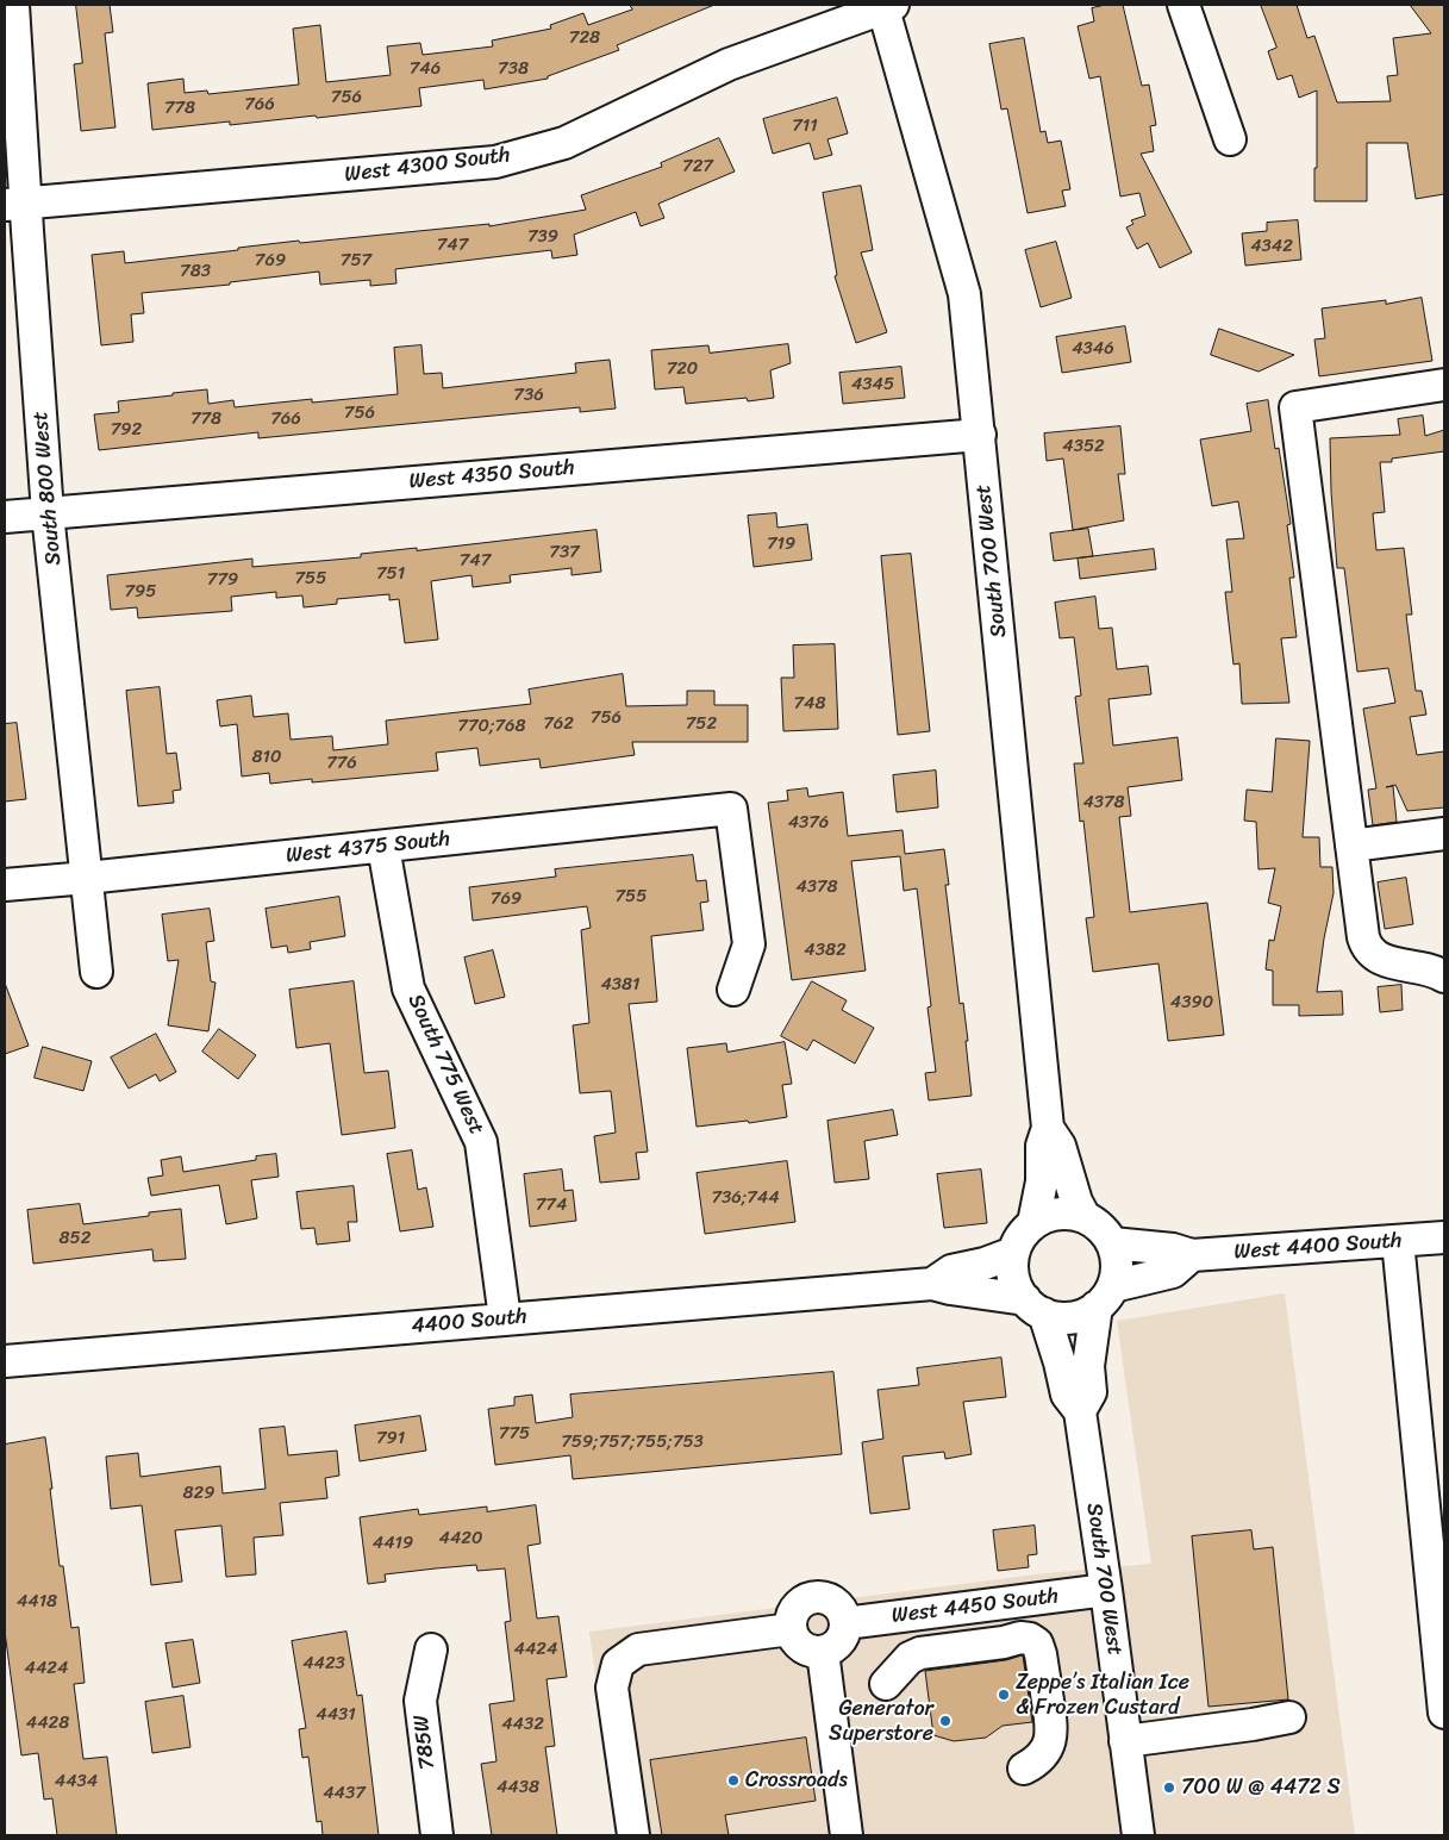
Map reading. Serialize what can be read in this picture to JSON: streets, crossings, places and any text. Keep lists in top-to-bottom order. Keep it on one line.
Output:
{"streets":{"street":["West 4300 South","West 4350 South","South 800 West","South 700 West","West 4375 South","South 775 West","West 4400 South","4400 South","West 4450 South","785W"]},"crossings":[["West 4300 South","South 800 West"],["West 4300 South","South 700 West"],["West 4350 South","South 800 West"],["West 4350 South","South 700 West"],["South 800 West","West 4375 South"],["South 700 West","West 4400 South"],["South 700 West","West 4450 South"],["West 4375 South","South 775 West"],["South 775 West","4400 South"]],"places":["Zeppe’s Italian Ice & Frozen Custard","Generator Superstore","Crossroads","700 W @ 4472 S"],"house_numbers":["728","746","738","756","766","778","711","727","739","747","4342","769","757","783","4346","720","4345","736","756","778","766","792","4352","719","737","747","751","755","779","795","748","756","762","752","770;768","810","776","4378","4376","4378","755","769","4382","4381","4390","736;744","774","852","775","791","759;757;755;753","829","4420","4419","4418","4424","4423","4424","4431","4428","4432","4434","4438","4437"]}
